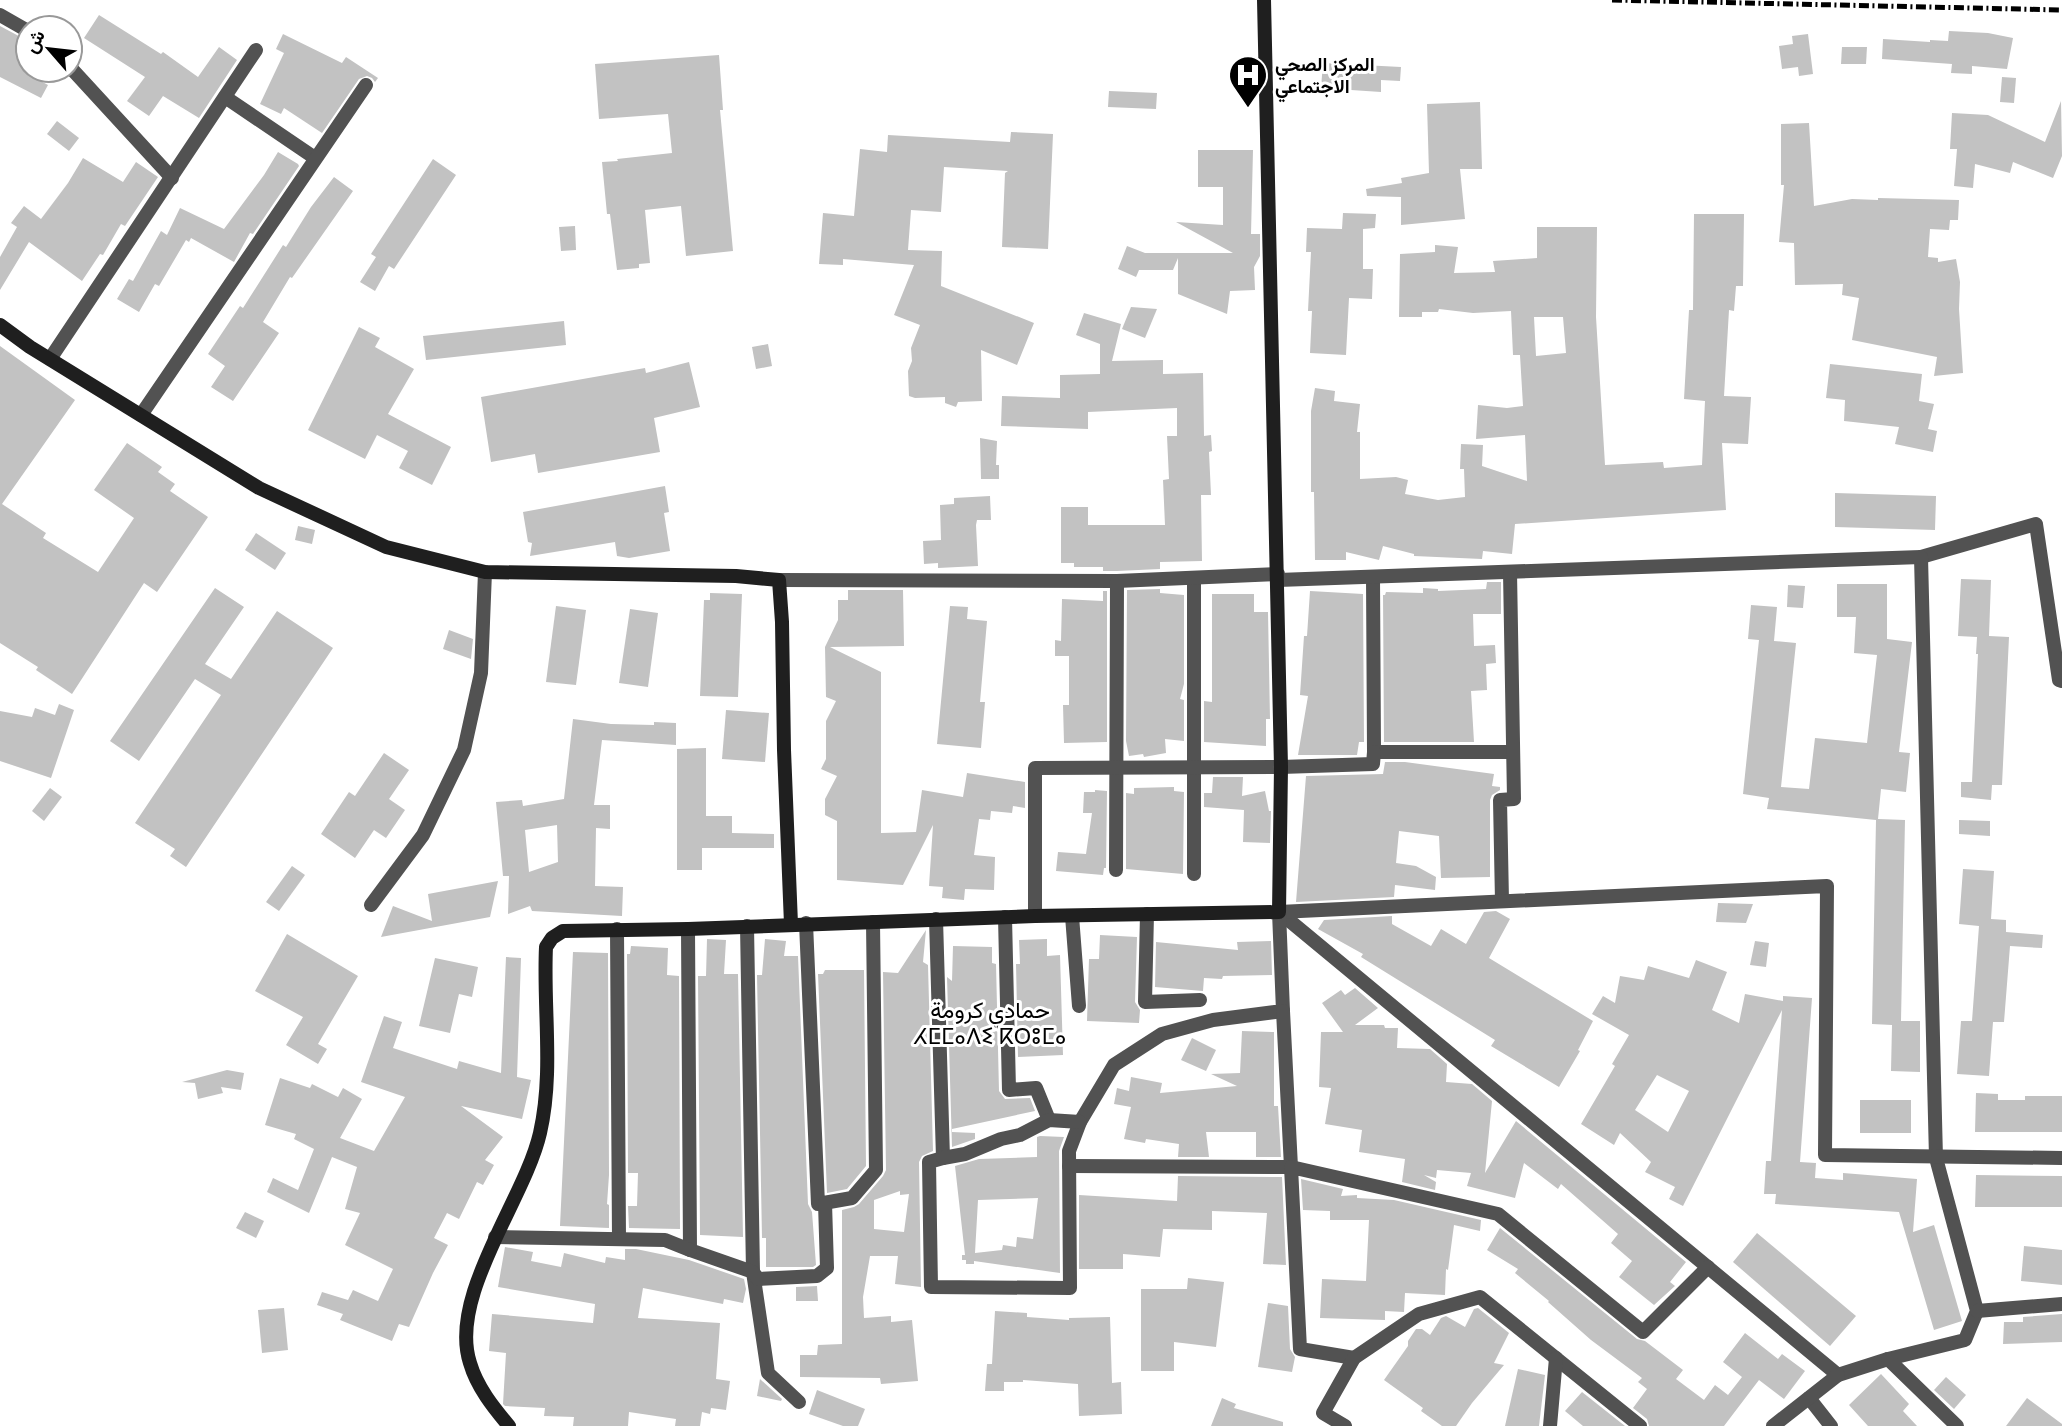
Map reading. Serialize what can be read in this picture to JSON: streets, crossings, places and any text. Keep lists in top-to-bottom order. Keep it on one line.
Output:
{"districts":["حمادي كرومة ⵃⵎⵎⴰⴷⵉ ⴽⵔⵓⵎⴰ"],"places":{"hospital":["المركز الصحي الاجتماعي"]},"north":"top left"}
